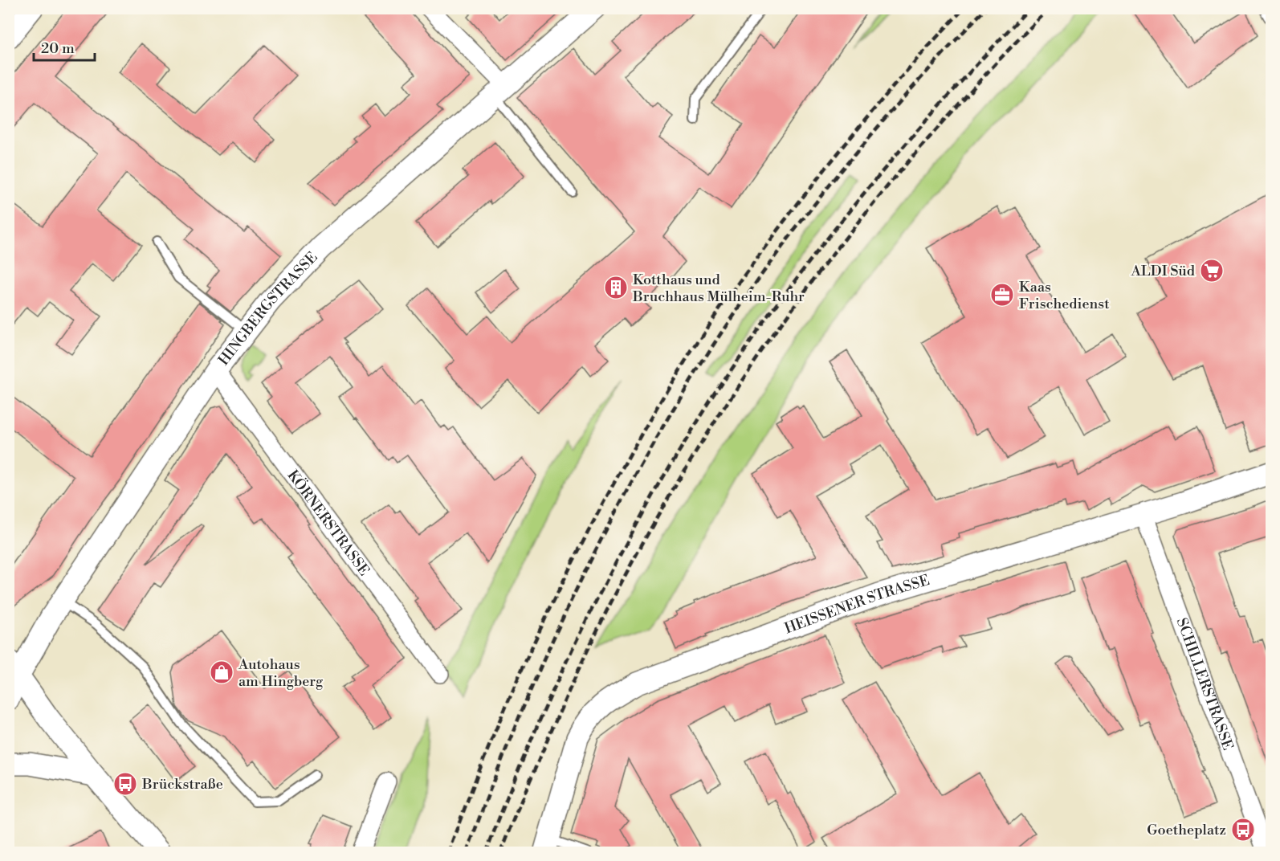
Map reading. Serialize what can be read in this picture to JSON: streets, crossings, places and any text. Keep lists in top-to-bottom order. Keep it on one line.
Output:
{"streets":{"street":["HINGBERGSTRASSE","KÖRNERSTRASSE","HEISSENER STRASSE","SCHILLERSTRASSE"]},"crossings":[["HINGBERGSTRASSE","KÖRNERSTRASSE"],["HEISSENER STRASSE","SCHILLERSTRASSE"]],"places":{"supermarket":["ALDI Süd"],"building":["Kotthaus und Bruchhaus Mülheim-Ruhr"],"office":["Kaas Frischedienst"],"shop":["Autohaus am Hingberg"],"bus stop":["Brückstraße","Goetheplatz"]},"scale_bar":"20 m"}
